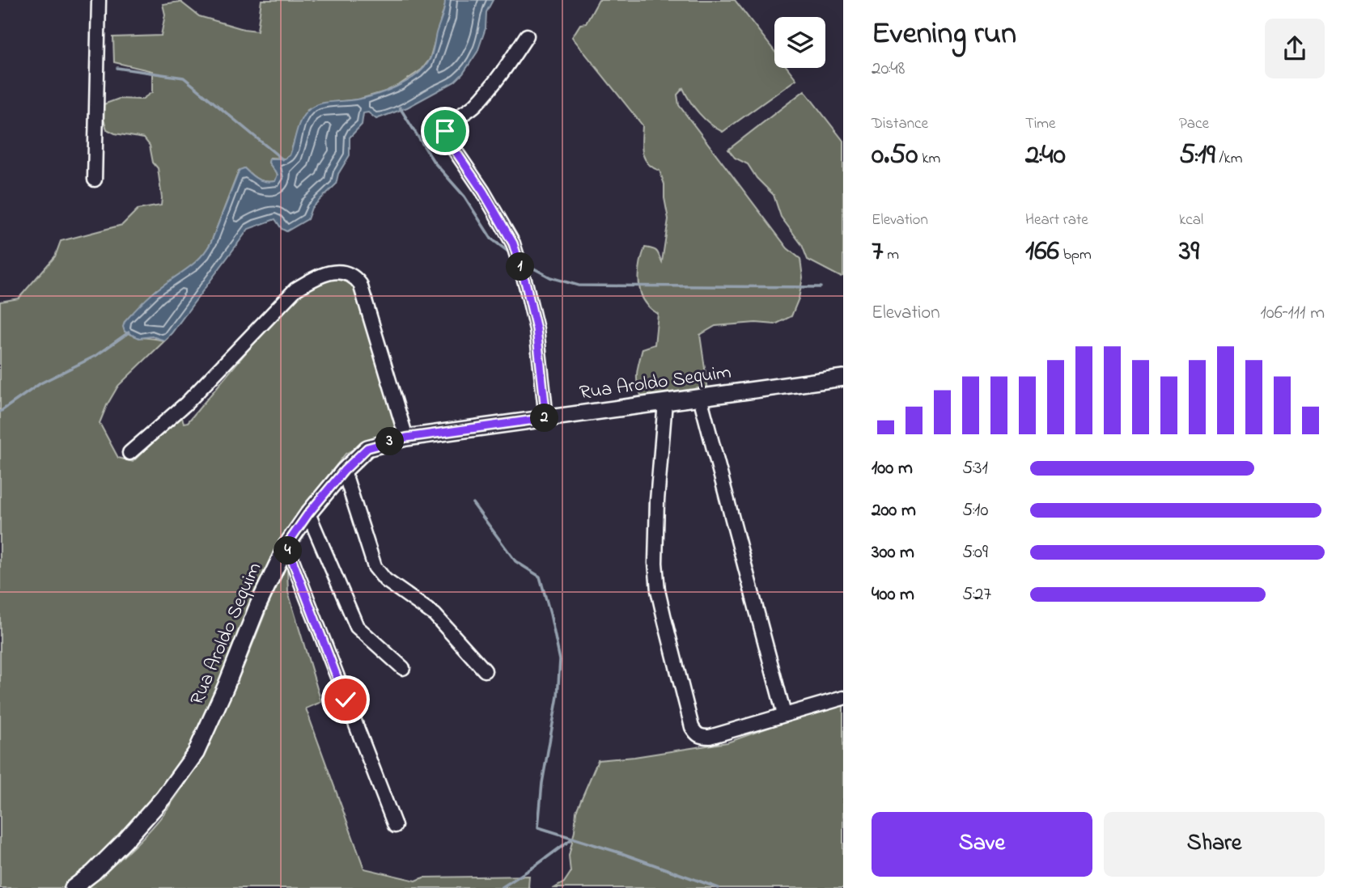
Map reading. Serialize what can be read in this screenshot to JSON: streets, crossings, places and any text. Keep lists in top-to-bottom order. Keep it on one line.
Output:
{"streets":{"street":["Rua Aroldo Sequim"]},"page":{"heading":["Evening run","20:48"],"stats":[["Distance","0.50 km"],["Time","2:40"],["Pace","5:19 /km"],["Elevation","7 m"],["Heart rate","166 bpm"],["kcal","39"]],"pins":["1","2","3","4"],"chart":["Elevation","106–111 m"],"list":[{"name":"100 m","note":"5:31"},{"name":"200 m","note":"5:10"},{"name":"300 m","note":"5:09"},{"name":"400 m","note":"5:27"}],"buttons":["Save","Share"]}}
